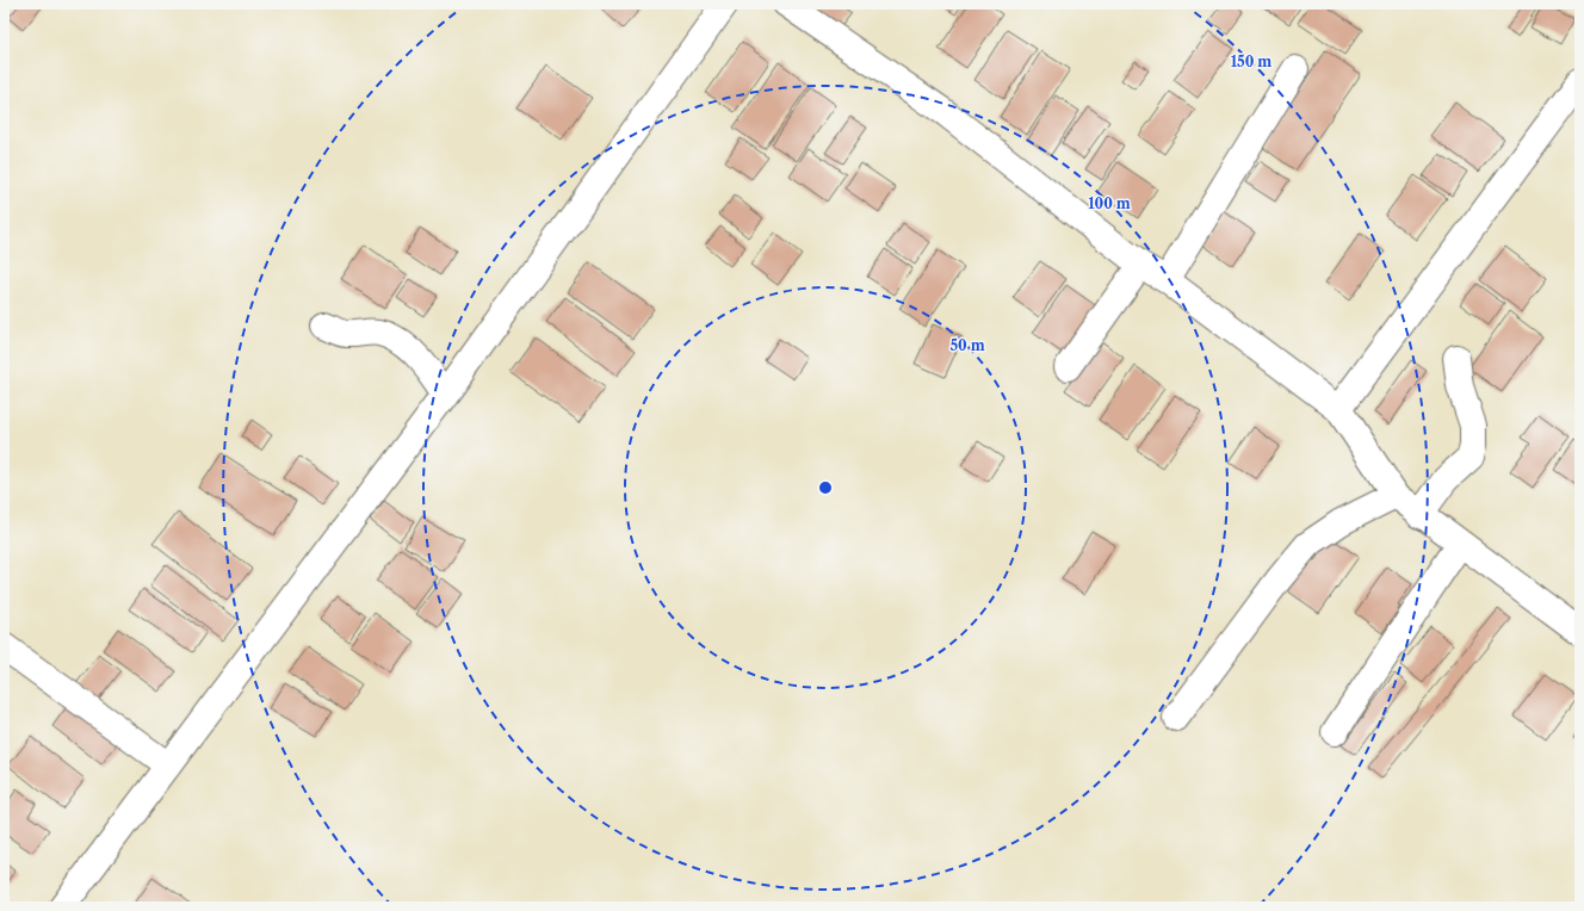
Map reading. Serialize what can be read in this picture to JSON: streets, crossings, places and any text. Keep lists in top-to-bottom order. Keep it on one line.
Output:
{"rings":["150 m","100 m","50 m"]}
